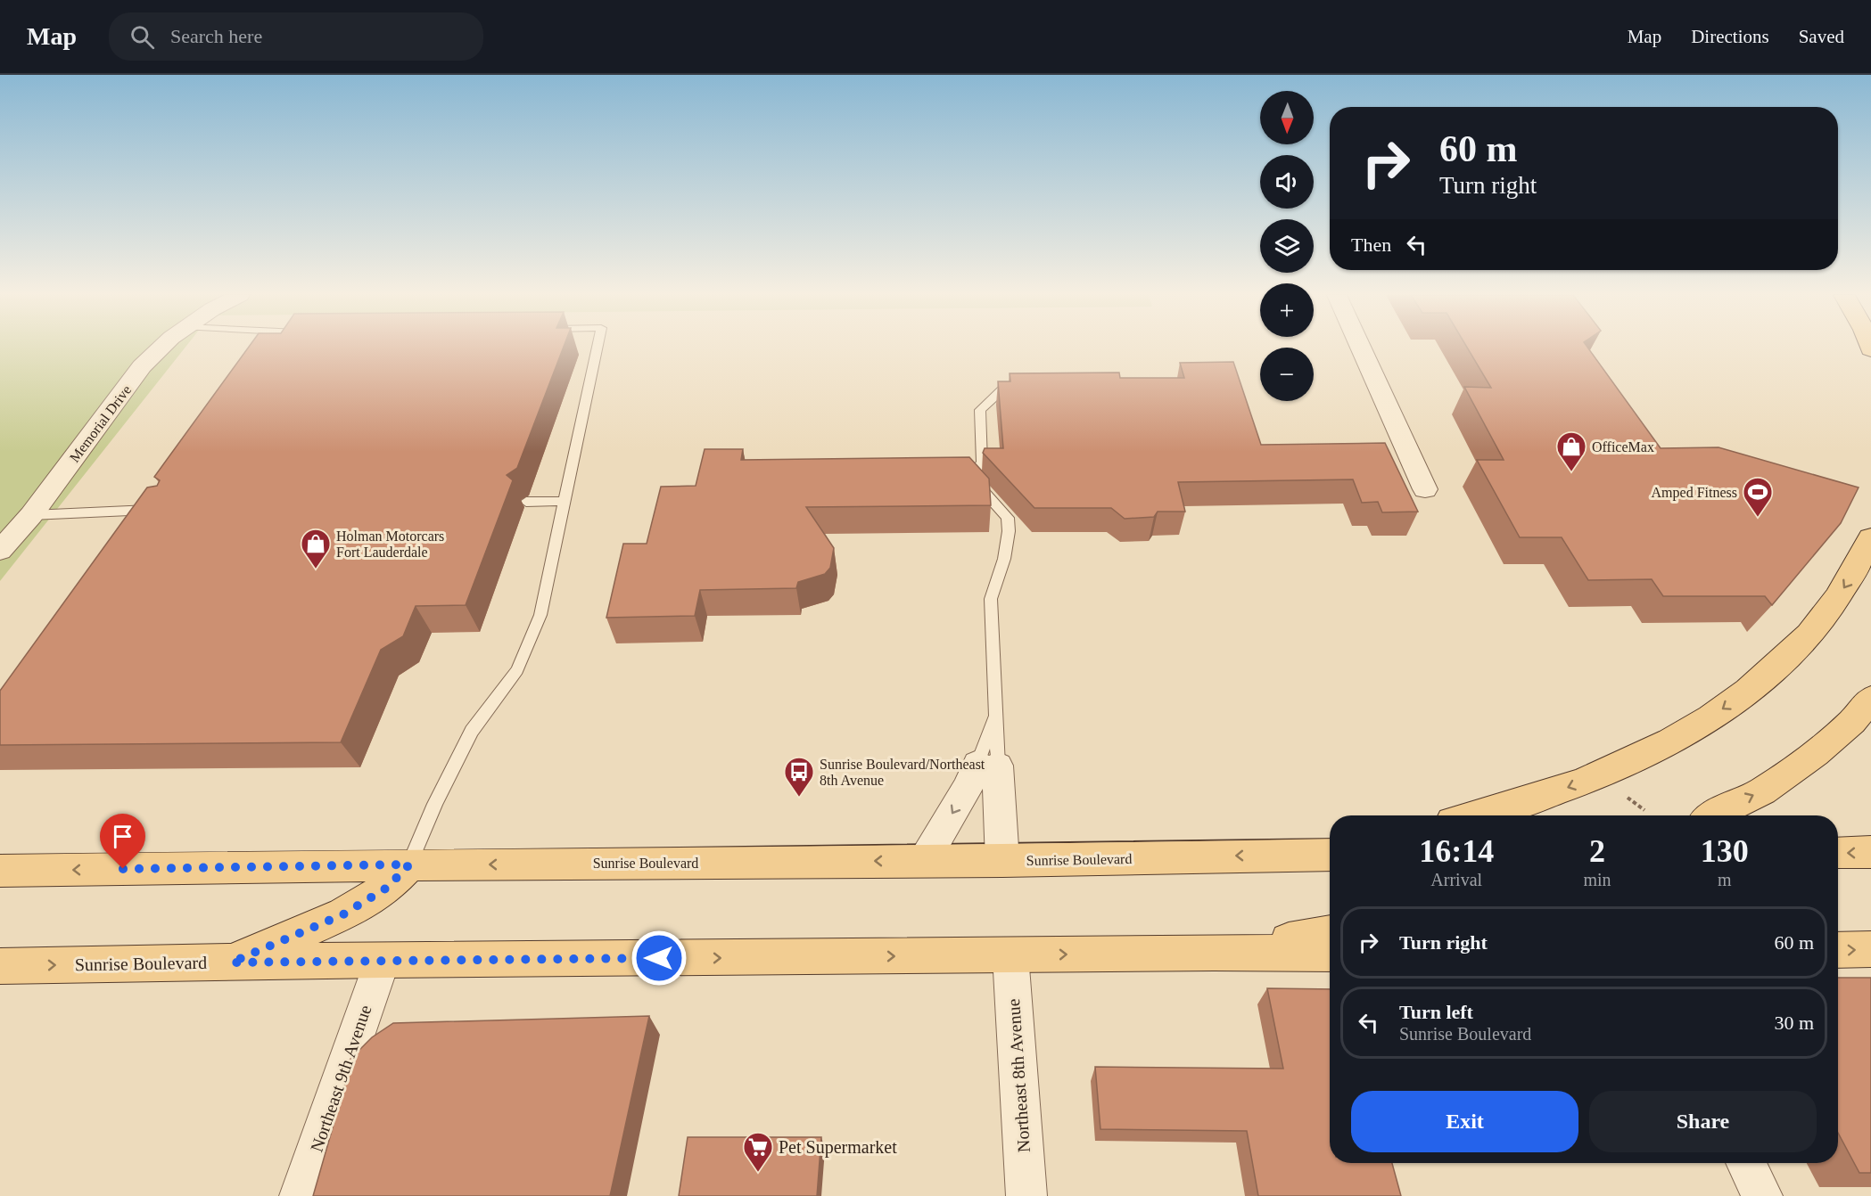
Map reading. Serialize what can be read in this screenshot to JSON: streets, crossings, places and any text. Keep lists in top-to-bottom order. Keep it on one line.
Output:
{"streets":{"main road":["Sunrise Boulevard"],"street":["Memorial Drive","Northeast 8th Avenue","Northeast 9th Avenue"]},"crossings":[["Sunrise Boulevard","Northeast 8th Avenue"],["Sunrise Boulevard","Northeast 9th Avenue"]],"places":{"shop":["OfficeMax","Holman Motorcars Fort Lauderdale"],"sports":["Amped Fitness"],"bus stop":["Sunrise Boulevard/Northeast 8th Avenue"],"supermarket":["Pet Supermarket"]},"north":"bottom","page":{"header":"Map","search":"Search here","nav":["Map","Directions","Saved"],"map_buttons":["+","−"],"turn":["60 m","Turn right"],"then":"Then","eta":["16:14","Arrival","2","min","130","m"],"list":[{"name":"Turn right","value":"60 m"},{"name":"Turn left","note":"Sunrise Boulevard","value":"30 m"}],"buttons":["Exit","Share"]}}
